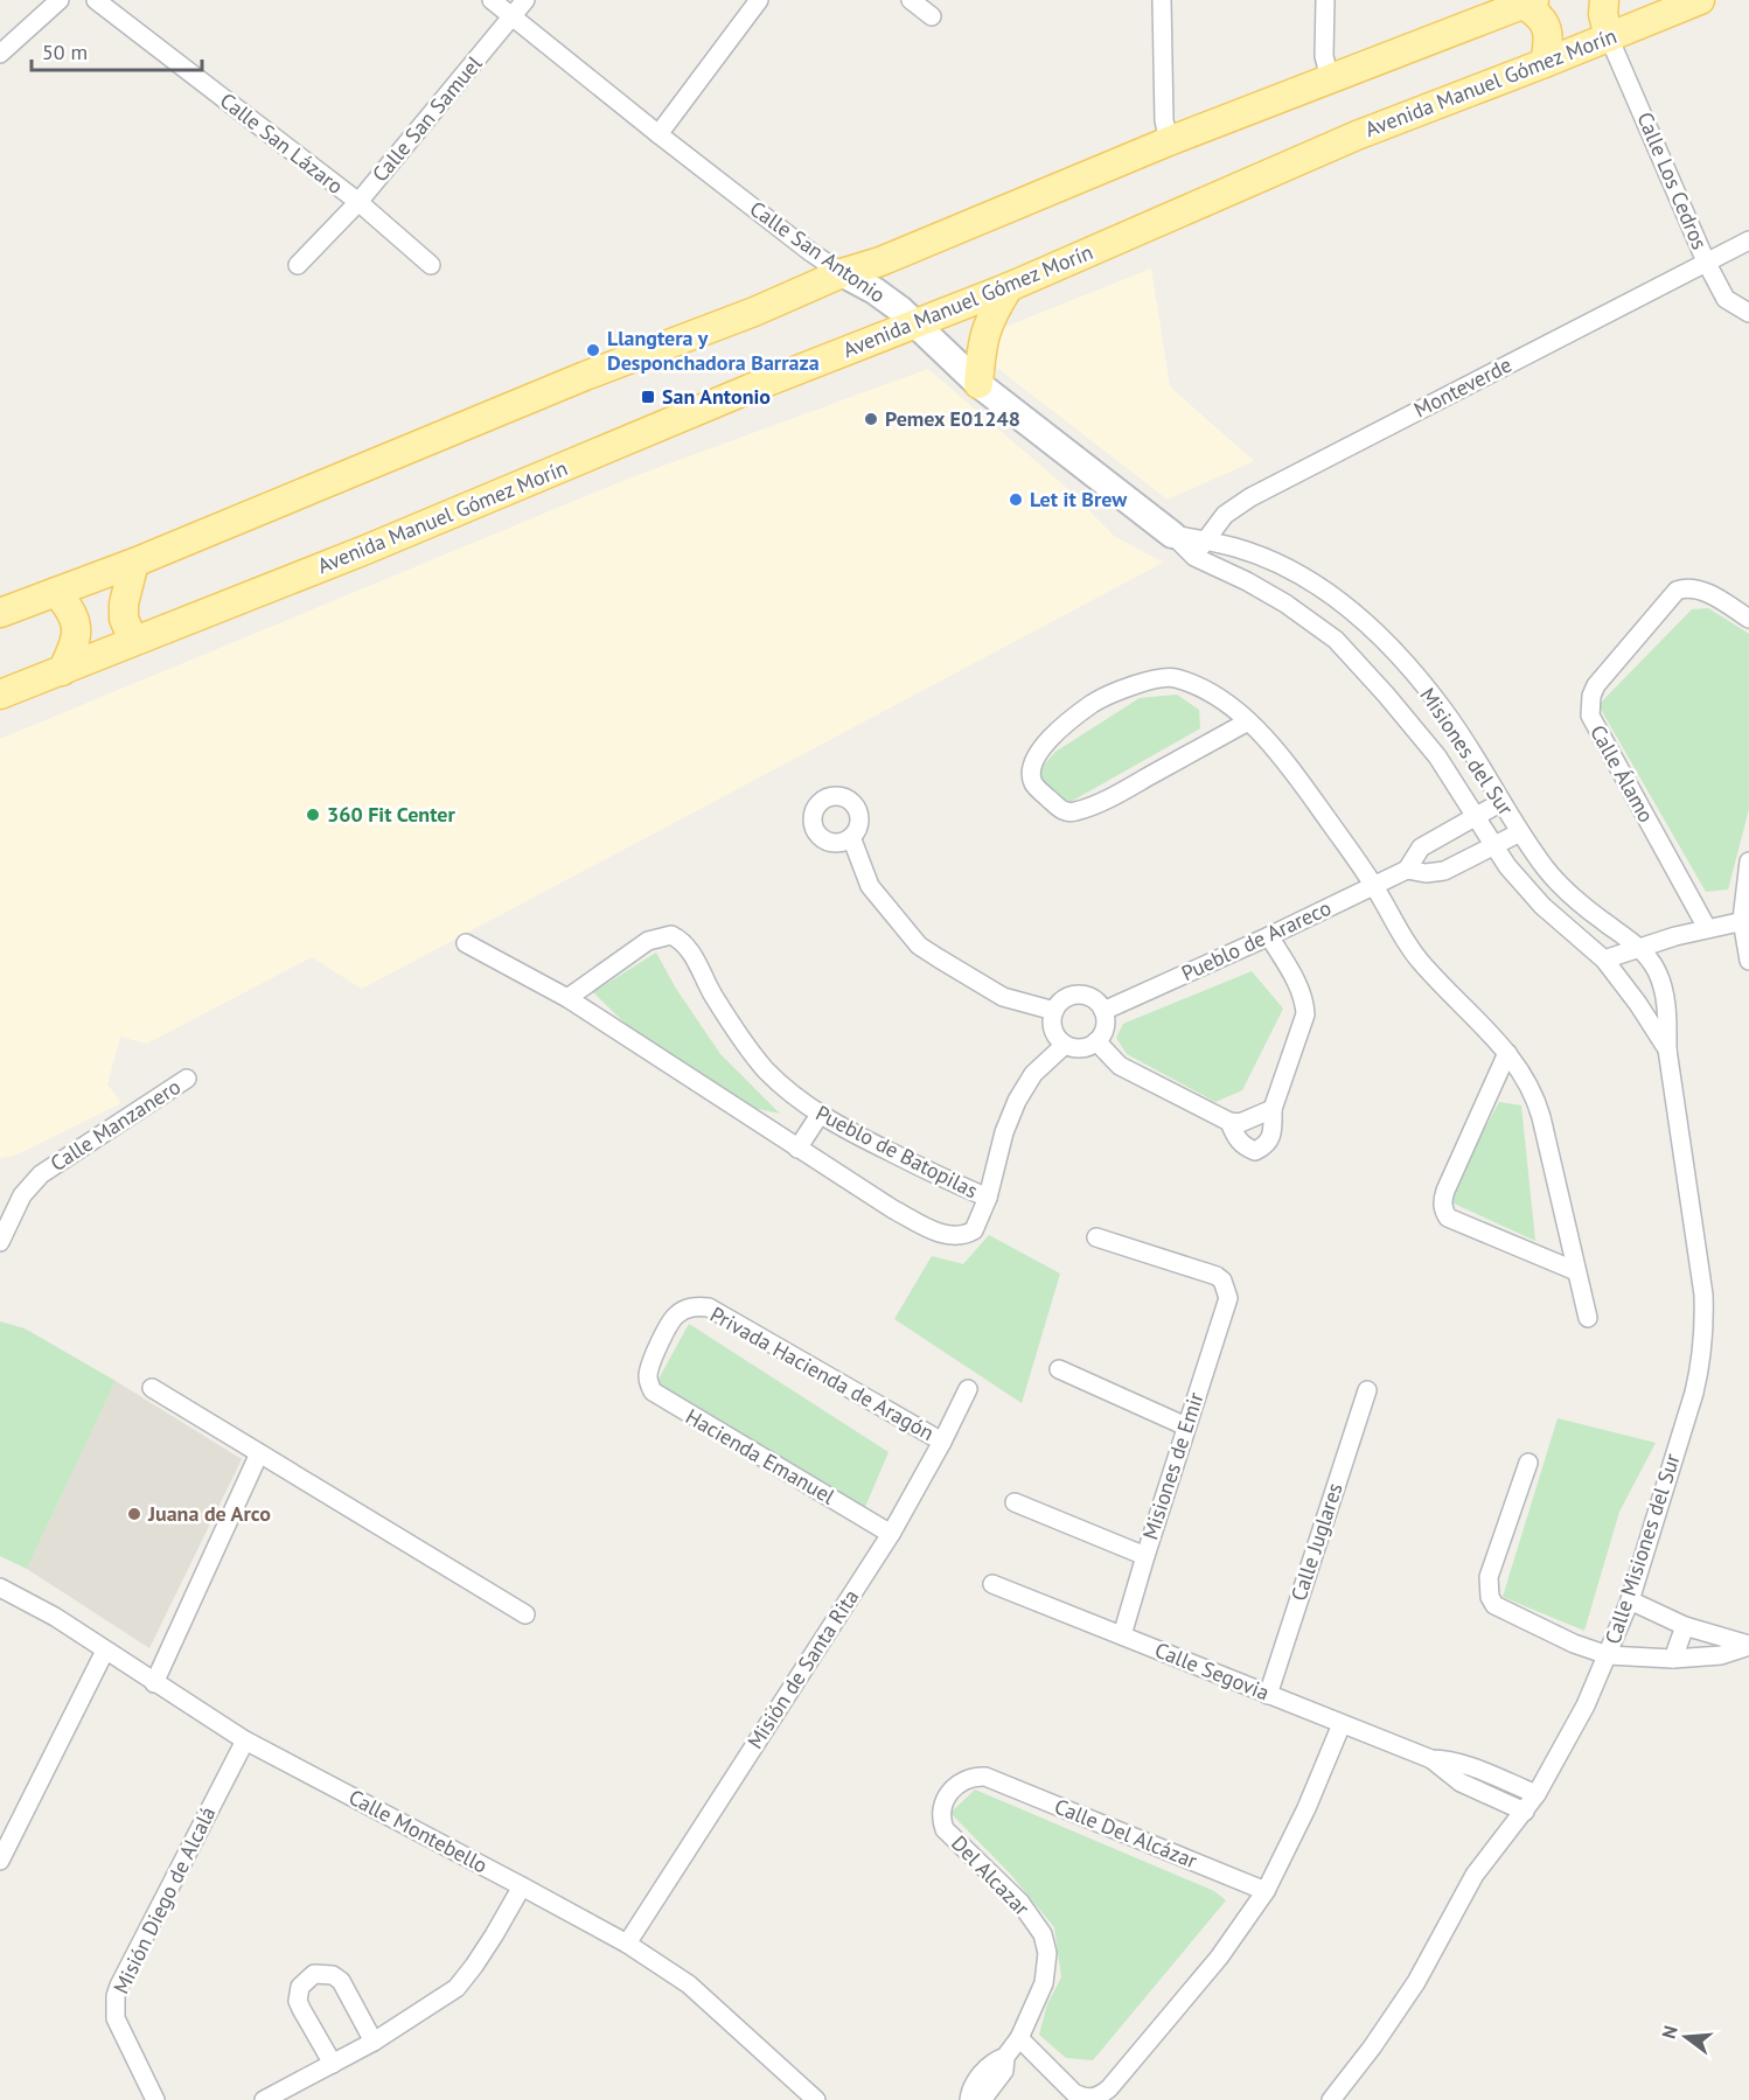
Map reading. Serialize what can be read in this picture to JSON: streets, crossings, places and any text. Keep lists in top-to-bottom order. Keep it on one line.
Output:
{"streets":{"main road":["Avenida Manuel Gómez Morín"],"street":["Calle San Samuel","Calle San Lázaro","Calle Los Cedros","Calle San Antonio","Monteverde","Misiones del Sur","Calle Álamo","Pueblo de Arareco","Calle Manzanero","Pueblo de Batopilas","Privada Hacienda de Aragón","Hacienda Emanuel","Misiones de Emir","Calle Juglares","Calle Misiones del Sur","Misión de Santa Rita","Calle Segovia","Calle Montebello","Calle Del Alcázar","Del Alcazar","Misión Diego de Alcalá"]},"crossings":[["Avenida Manuel Gómez Morín","Calle Los Cedros"],["Avenida Manuel Gómez Morín","Calle San Antonio"],["Calle San Samuel","Calle San Lázaro"],["Calle San Samuel","Calle San Antonio"],["Calle Los Cedros","Monteverde"],["Calle San Antonio","Monteverde"],["Calle San Antonio","Misiones del Sur"],["Monteverde","Misiones del Sur"],["Misiones del Sur","Calle Misiones del Sur"],["Privada Hacienda de Aragón","Hacienda Emanuel"],["Privada Hacienda de Aragón","Misión de Santa Rita"],["Hacienda Emanuel","Misión de Santa Rita"],["Misiones de Emir","Calle Segovia"],["Calle Juglares","Calle Segovia"],["Calle Misiones del Sur","Calle Segovia"],["Misión de Santa Rita","Calle Montebello"],["Calle Montebello","Misión Diego de Alcalá"],["Calle Del Alcázar","Del Alcazar"]],"places":{"other":["Llangtera y Desponchadora Barraza","Pemex E01248","Let it Brew","360 Fit Center","Juana de Arco"],"transit":["San Antonio"]},"scale_bar":"50 m","north":"left"}
